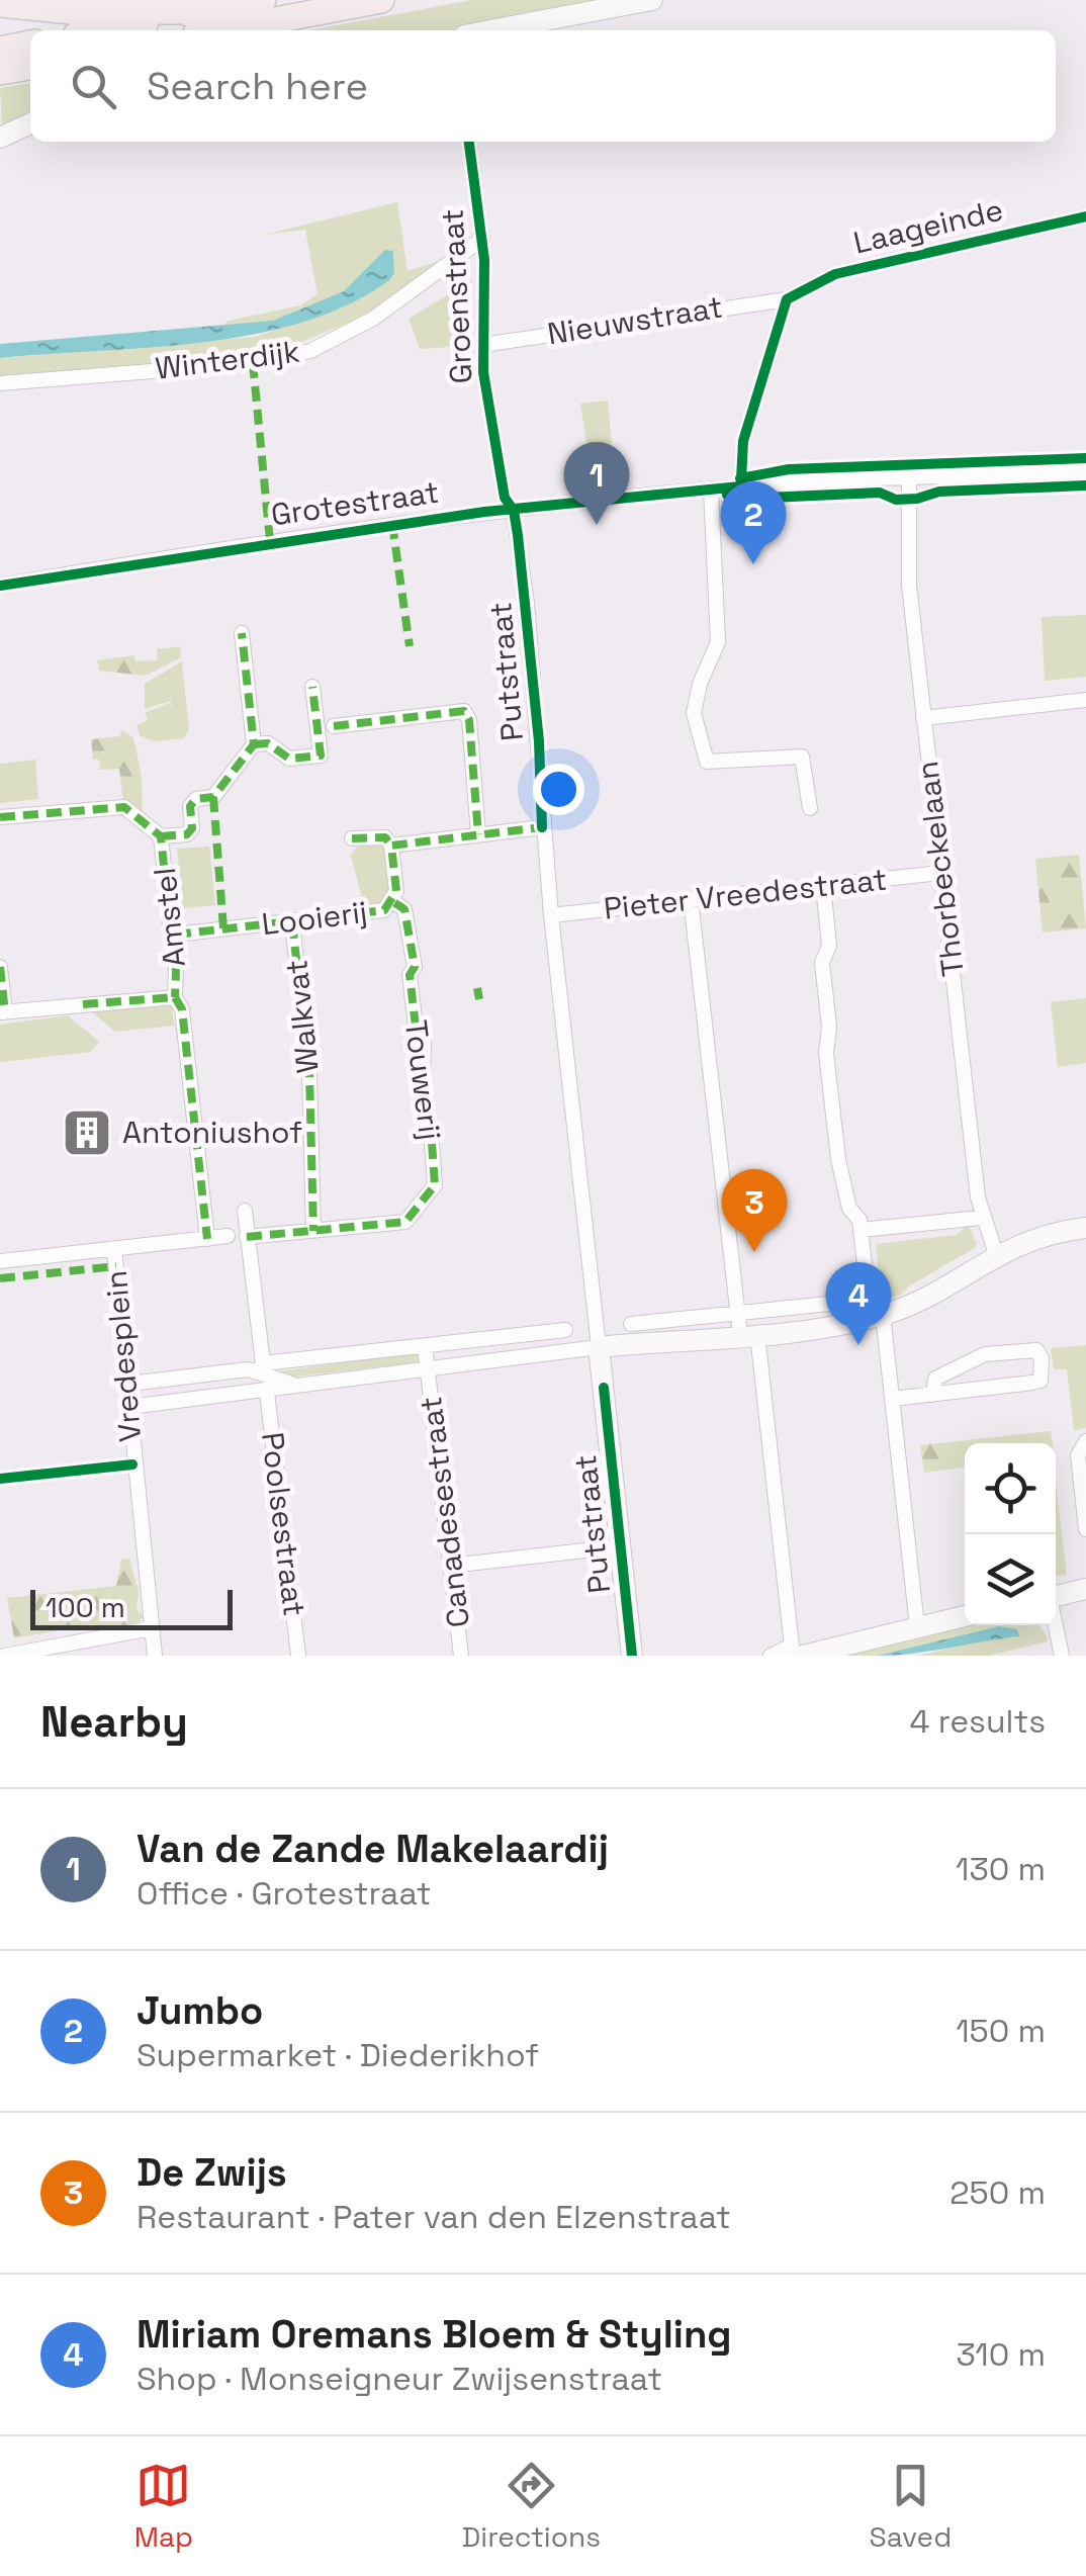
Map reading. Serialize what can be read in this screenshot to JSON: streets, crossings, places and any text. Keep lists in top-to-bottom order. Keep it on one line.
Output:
{"streets":{"street":["Laageinde","Groenstraat","Nieuwstraat","Winterdijk","Grotestraat","Putstraat","Thorbeckelaan","Pieter Vreedestraat","Amstel","Looierij","Walkvat","Touwerij","Vredesplein","Canadesestraat","Poolsestraat"]},"crossings":[["Laageinde","Nieuwstraat"],["Groenstraat","Nieuwstraat"],["Groenstraat","Winterdijk"],["Groenstraat","Grotestraat"],["Groenstraat","Putstraat"],["Grotestraat","Putstraat"],["Grotestraat","Thorbeckelaan"],["Putstraat","Pieter Vreedestraat"],["Thorbeckelaan","Pieter Vreedestraat"],["Amstel","Looierij"],["Amstel","Vredesplein"],["Looierij","Walkvat"],["Looierij","Touwerij"],["Walkvat","Touwerij"]],"places":{"building":["Antoniushof"]},"scale_bar":"100 m","page":{"search":"Search here","pins":["1","2","3","4"],"scale":"100 m","heading":["Nearby","4 results"],"list":[{"mark":"1","name":"Van de Zande Makelaardij","note":"Office · Grotestraat","value":"130 m"},{"mark":"2","name":"Jumbo","note":"Supermarket · Diederikhof","value":"150 m"},{"mark":"3","name":"De Zwijs","note":"Restaurant · Pater van den Elzenstraat","value":"250 m"},{"mark":"4","name":"Miriam Oremans Bloem & Styling","note":"Shop · Monseigneur Zwijsenstraat","value":"310 m"}],"nav":["Map","Directions","Saved"]}}
